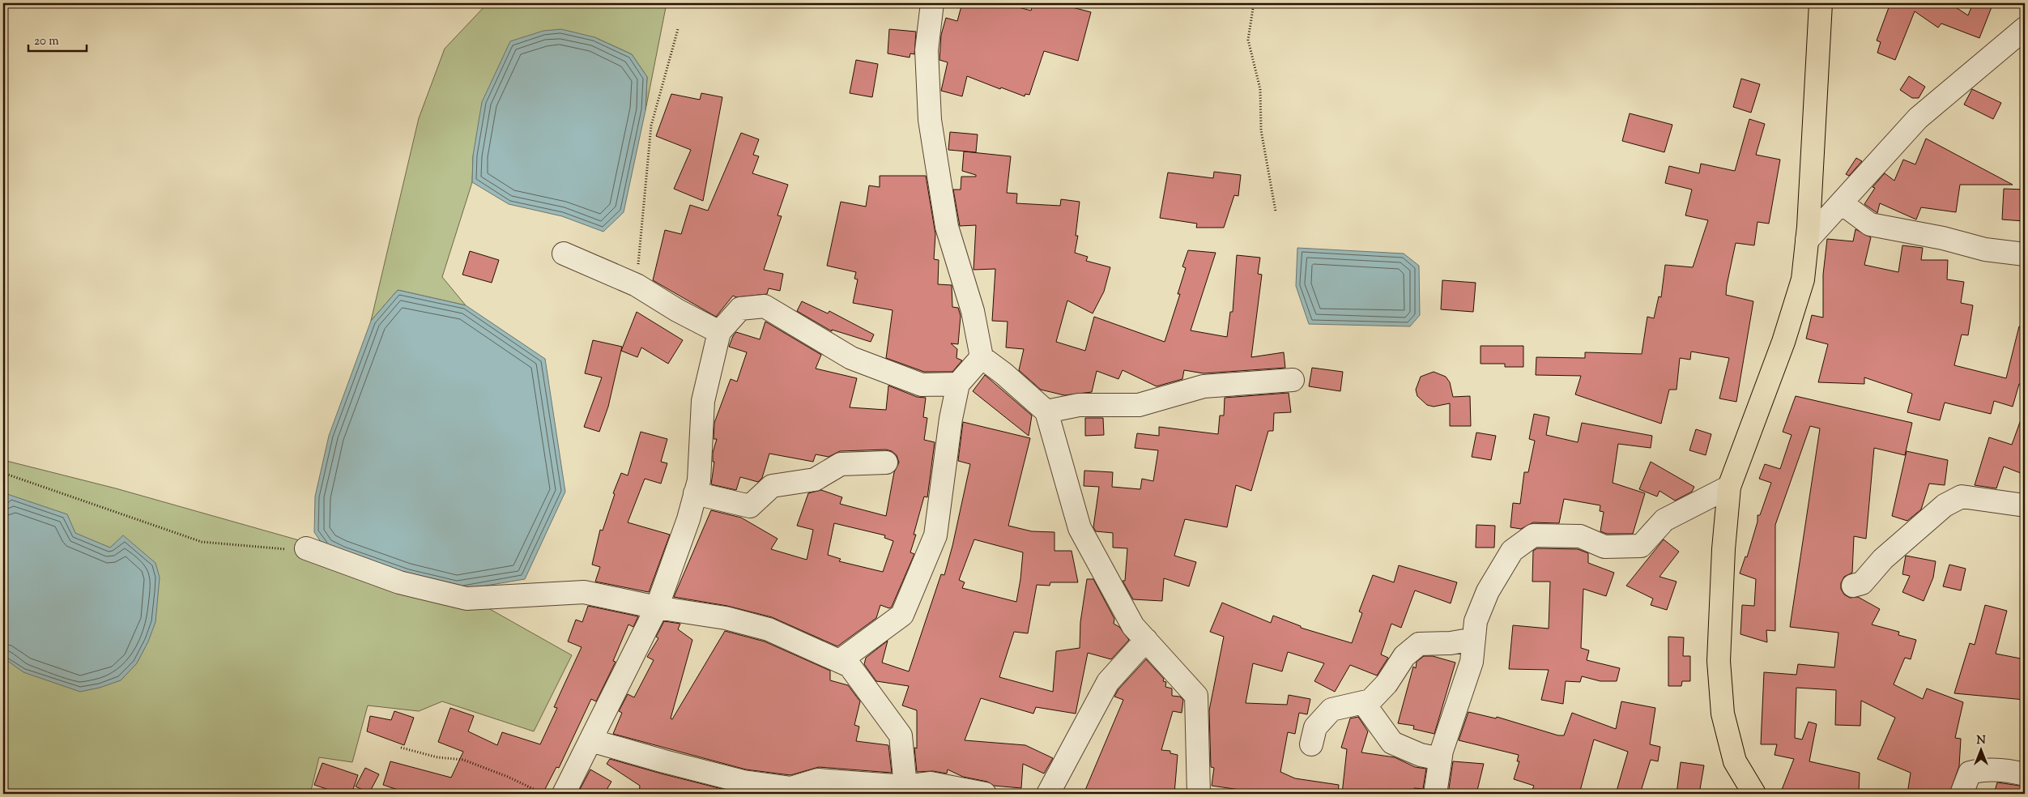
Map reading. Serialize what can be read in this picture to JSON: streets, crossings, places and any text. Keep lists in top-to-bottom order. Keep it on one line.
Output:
{"scale_bar":"20 m","north":"top"}
